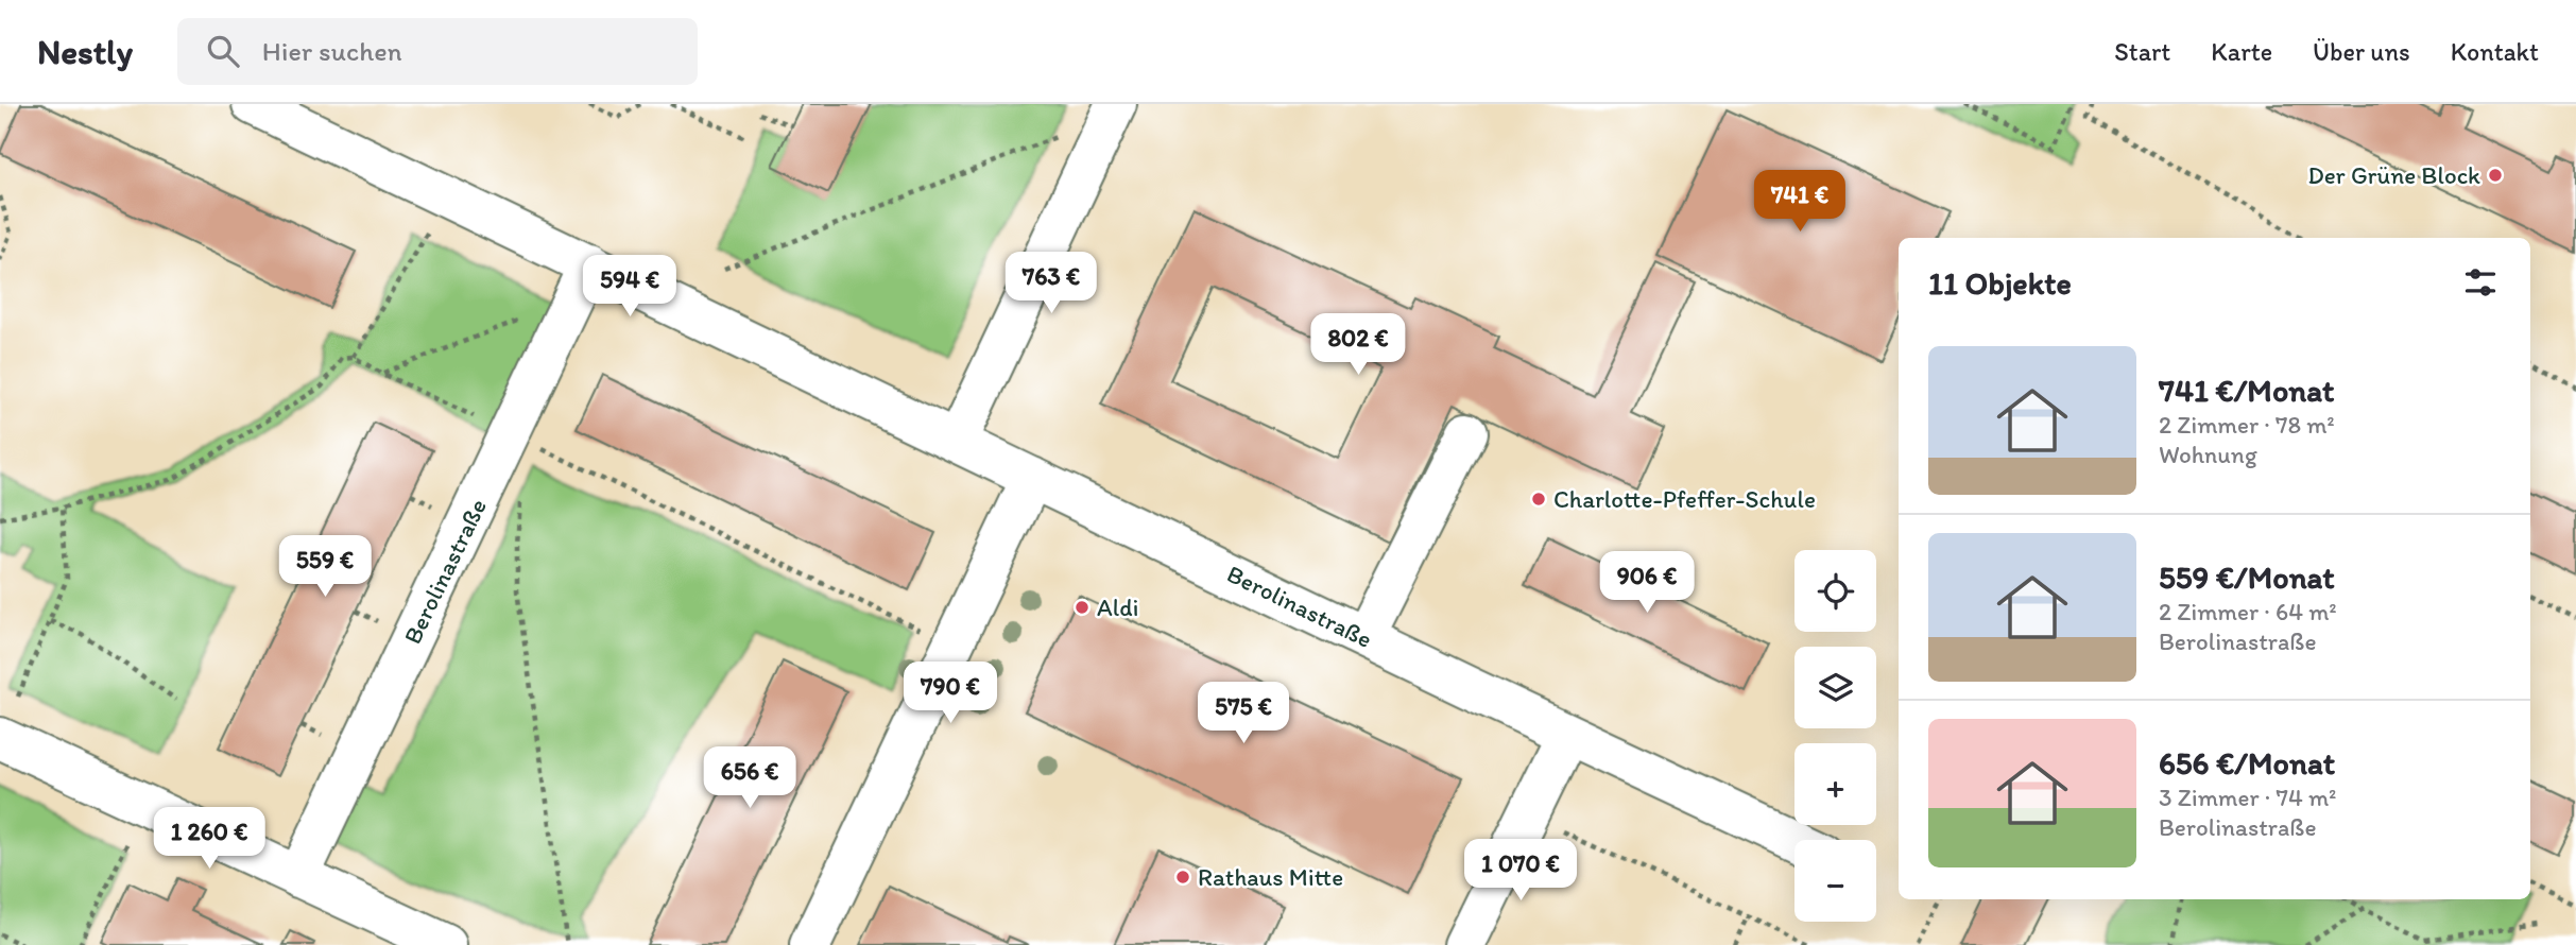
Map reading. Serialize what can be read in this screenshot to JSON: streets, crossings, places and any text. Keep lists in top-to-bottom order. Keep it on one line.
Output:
{"streets":{"street":["Berolinastraße"]},"places":["Der Grüne Block","Charlotte-Pfeffer-Schule","Aldi","Rathaus Mitte"],"page":{"header":"Nestly","search":"Hier suchen","nav":["Start","Karte","Über uns","Kontakt"],"price":["741 €","763 €","594 €","802 €","559 €","906 €","790 €","575 €","656 €","1 260 €","1 070 €"],"heading":"11 Objekte","list":[{"name":"741 €/Monat","note":"2 Zimmer · 78 m² · Wohnung"},{"name":"559 €/Monat","note":"2 Zimmer · 64 m² · Berolinastraße"},{"name":"656 €/Monat","note":"3 Zimmer · 74 m² · Berolinastraße"}],"map_buttons":["+","−"]}}
